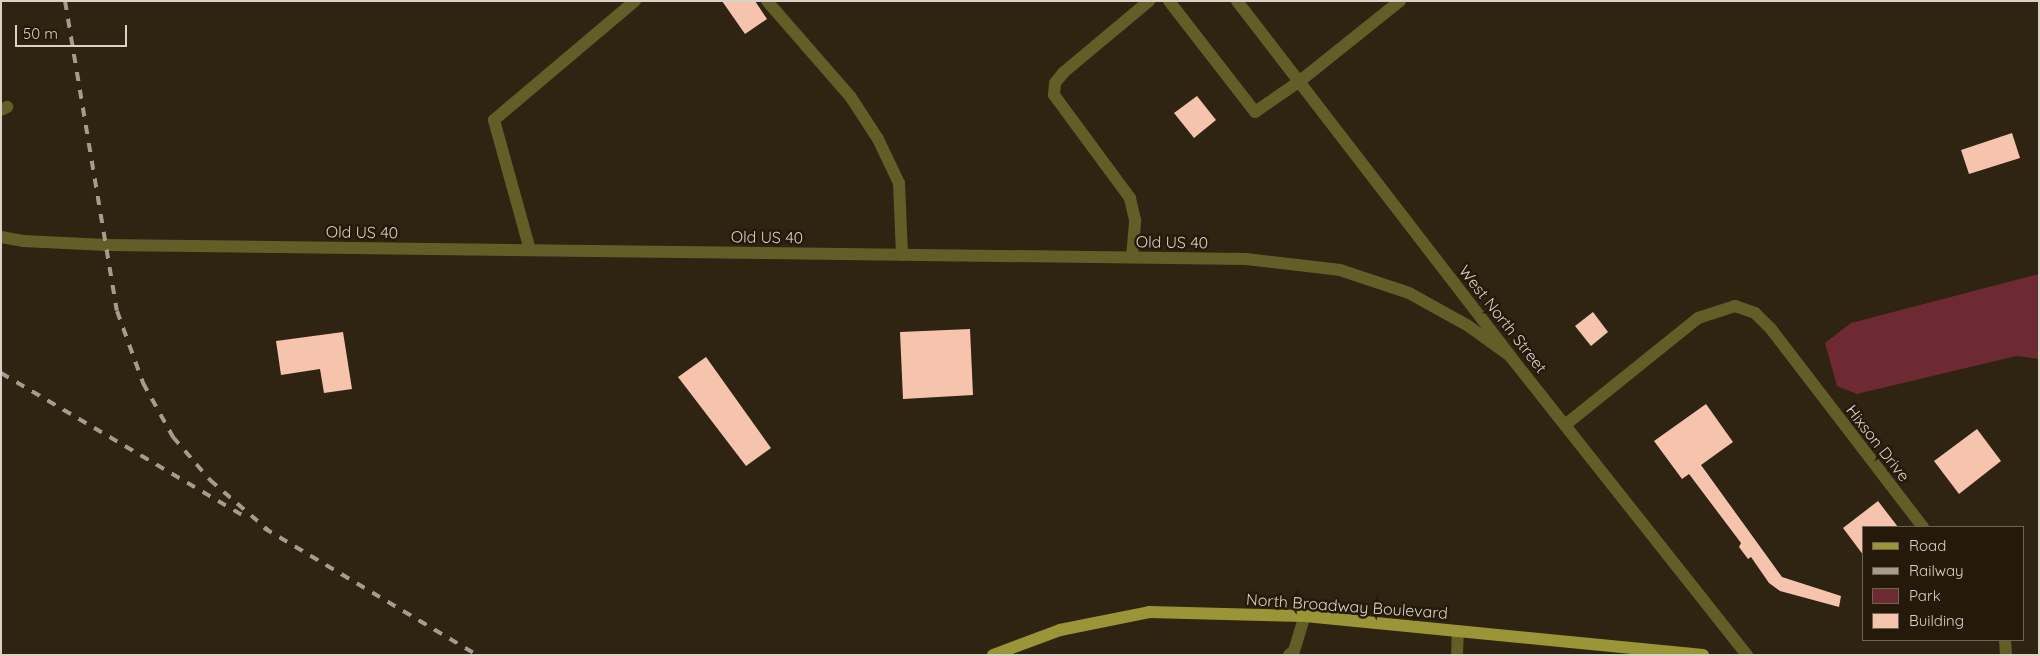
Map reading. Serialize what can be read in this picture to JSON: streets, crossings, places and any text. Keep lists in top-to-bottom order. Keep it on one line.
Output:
{"streets":{"main road":["North Broadway Boulevard"],"street":["Old US 40","West North Street","Hixson Drive"]},"crossings":[["Old US 40","West North Street"],["West North Street","Hixson Drive"]],"legend":["Road","Railway","Park","Building"],"scale_bar":"50 m"}
